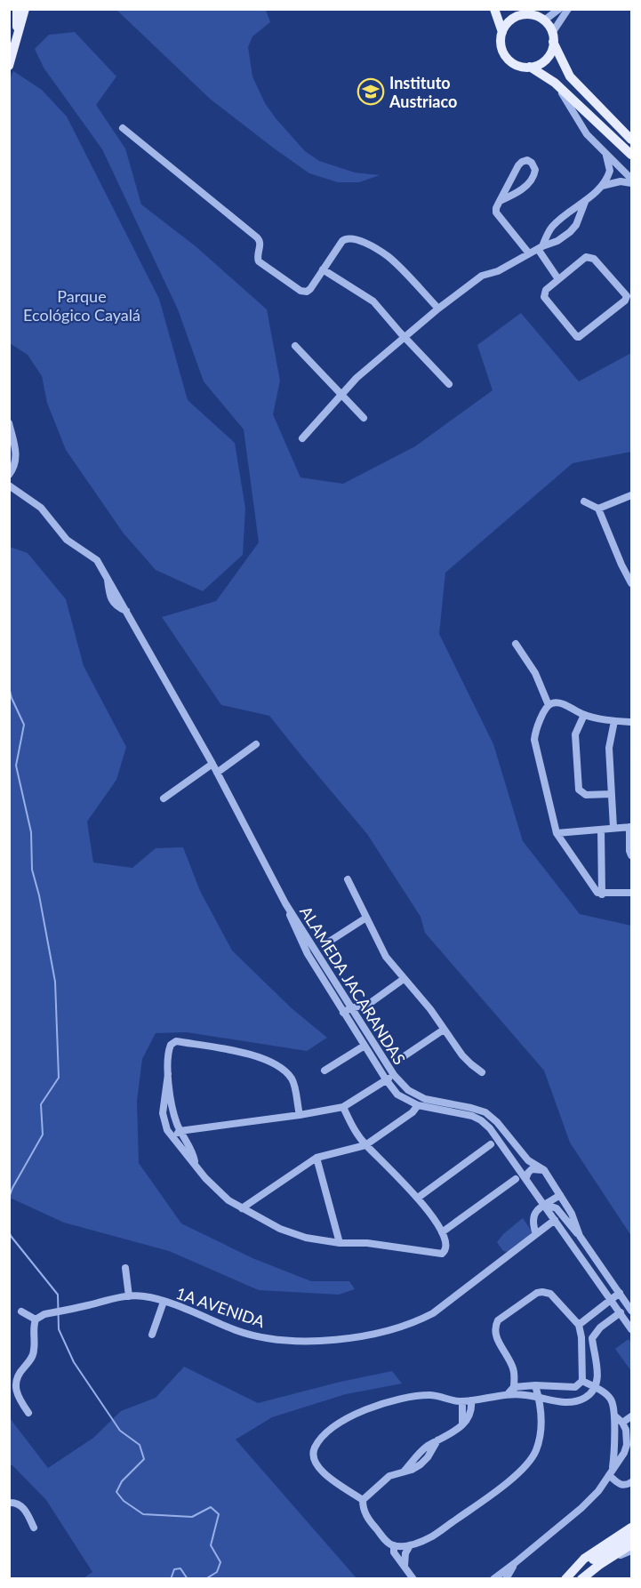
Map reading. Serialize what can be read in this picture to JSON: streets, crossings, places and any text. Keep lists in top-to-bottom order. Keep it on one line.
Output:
{"streets":{"street":["ALAMEDA JACARANDAS","1A AVENIDA"]},"crossings":[["ALAMEDA JACARANDAS","1A AVENIDA"]],"parks":["Parque Ecológico Cayalá"],"places":{"school or university":["Instituto Austriaco"]}}
